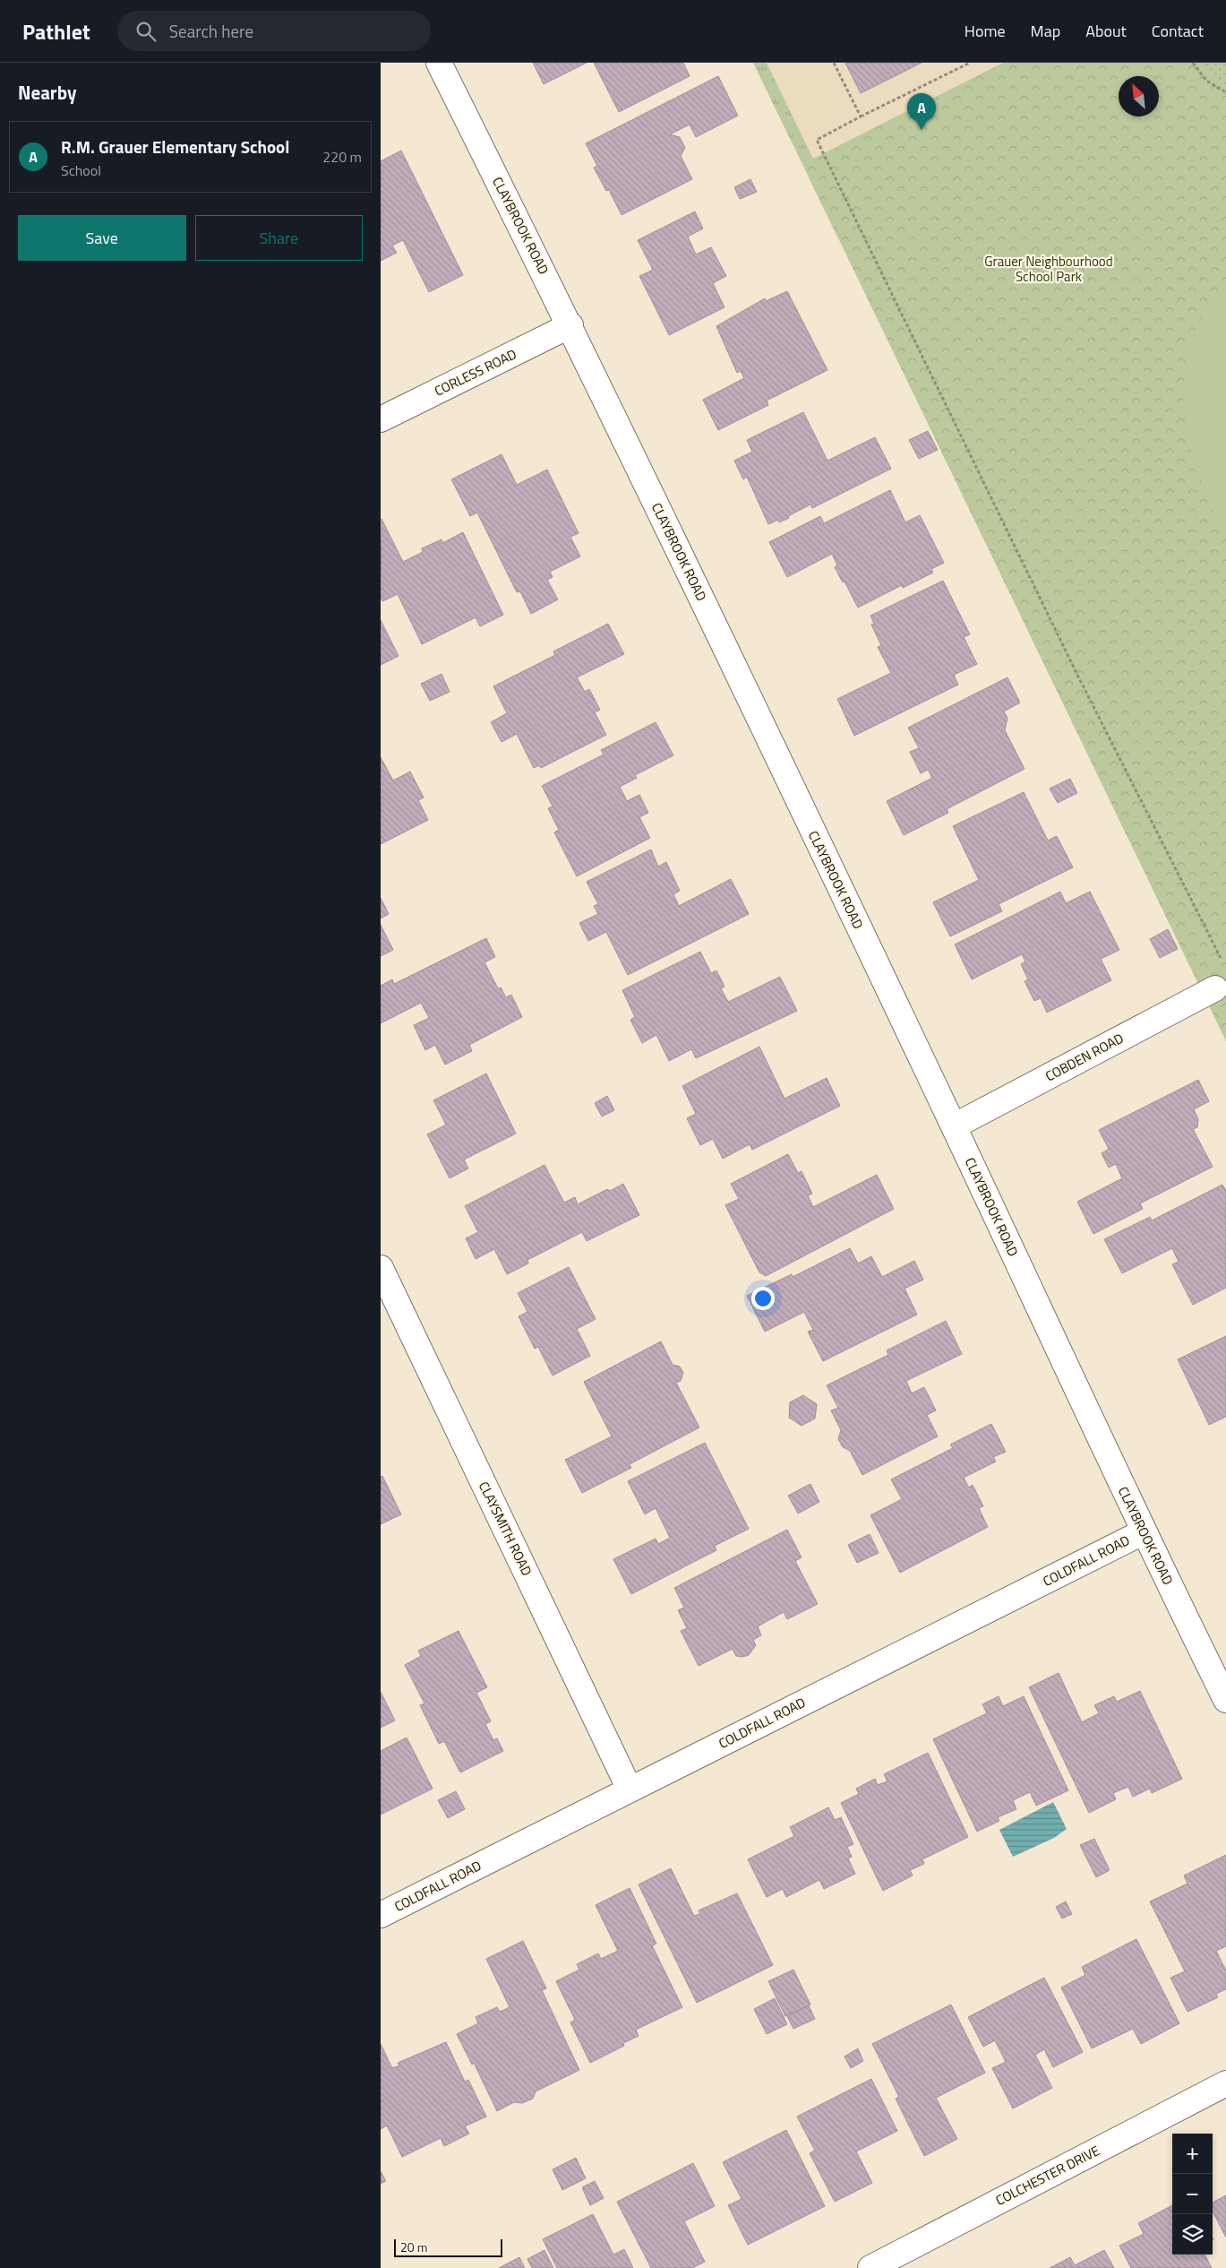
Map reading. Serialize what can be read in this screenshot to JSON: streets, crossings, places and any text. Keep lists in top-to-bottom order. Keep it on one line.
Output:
{"streets":{"street":["CLAYBROOK ROAD","CORLESS ROAD","COBDEN ROAD","CLAYSMITH ROAD","COLDFALL ROAD","COLCHESTER DRIVE"]},"crossings":[["CLAYBROOK ROAD","CORLESS ROAD"],["CLAYBROOK ROAD","COBDEN ROAD"],["CLAYBROOK ROAD","COLDFALL ROAD"],["CLAYSMITH ROAD","COLDFALL ROAD"]],"parks":["Grauer Neighbourhood School Park"],"scale_bar":"20 m","north":"top left","page":{"header":"Pathlet","search":"Search here","nav":["Home","Map","About","Contact"],"heading":"Nearby","pins":"A","list":[{"mark":"A","name":"R.M. Grauer Elementary School","note":"School","value":"220 m"}],"buttons":["Save","Share"],"map_buttons":["+","−"],"scale":"20 m"}}
